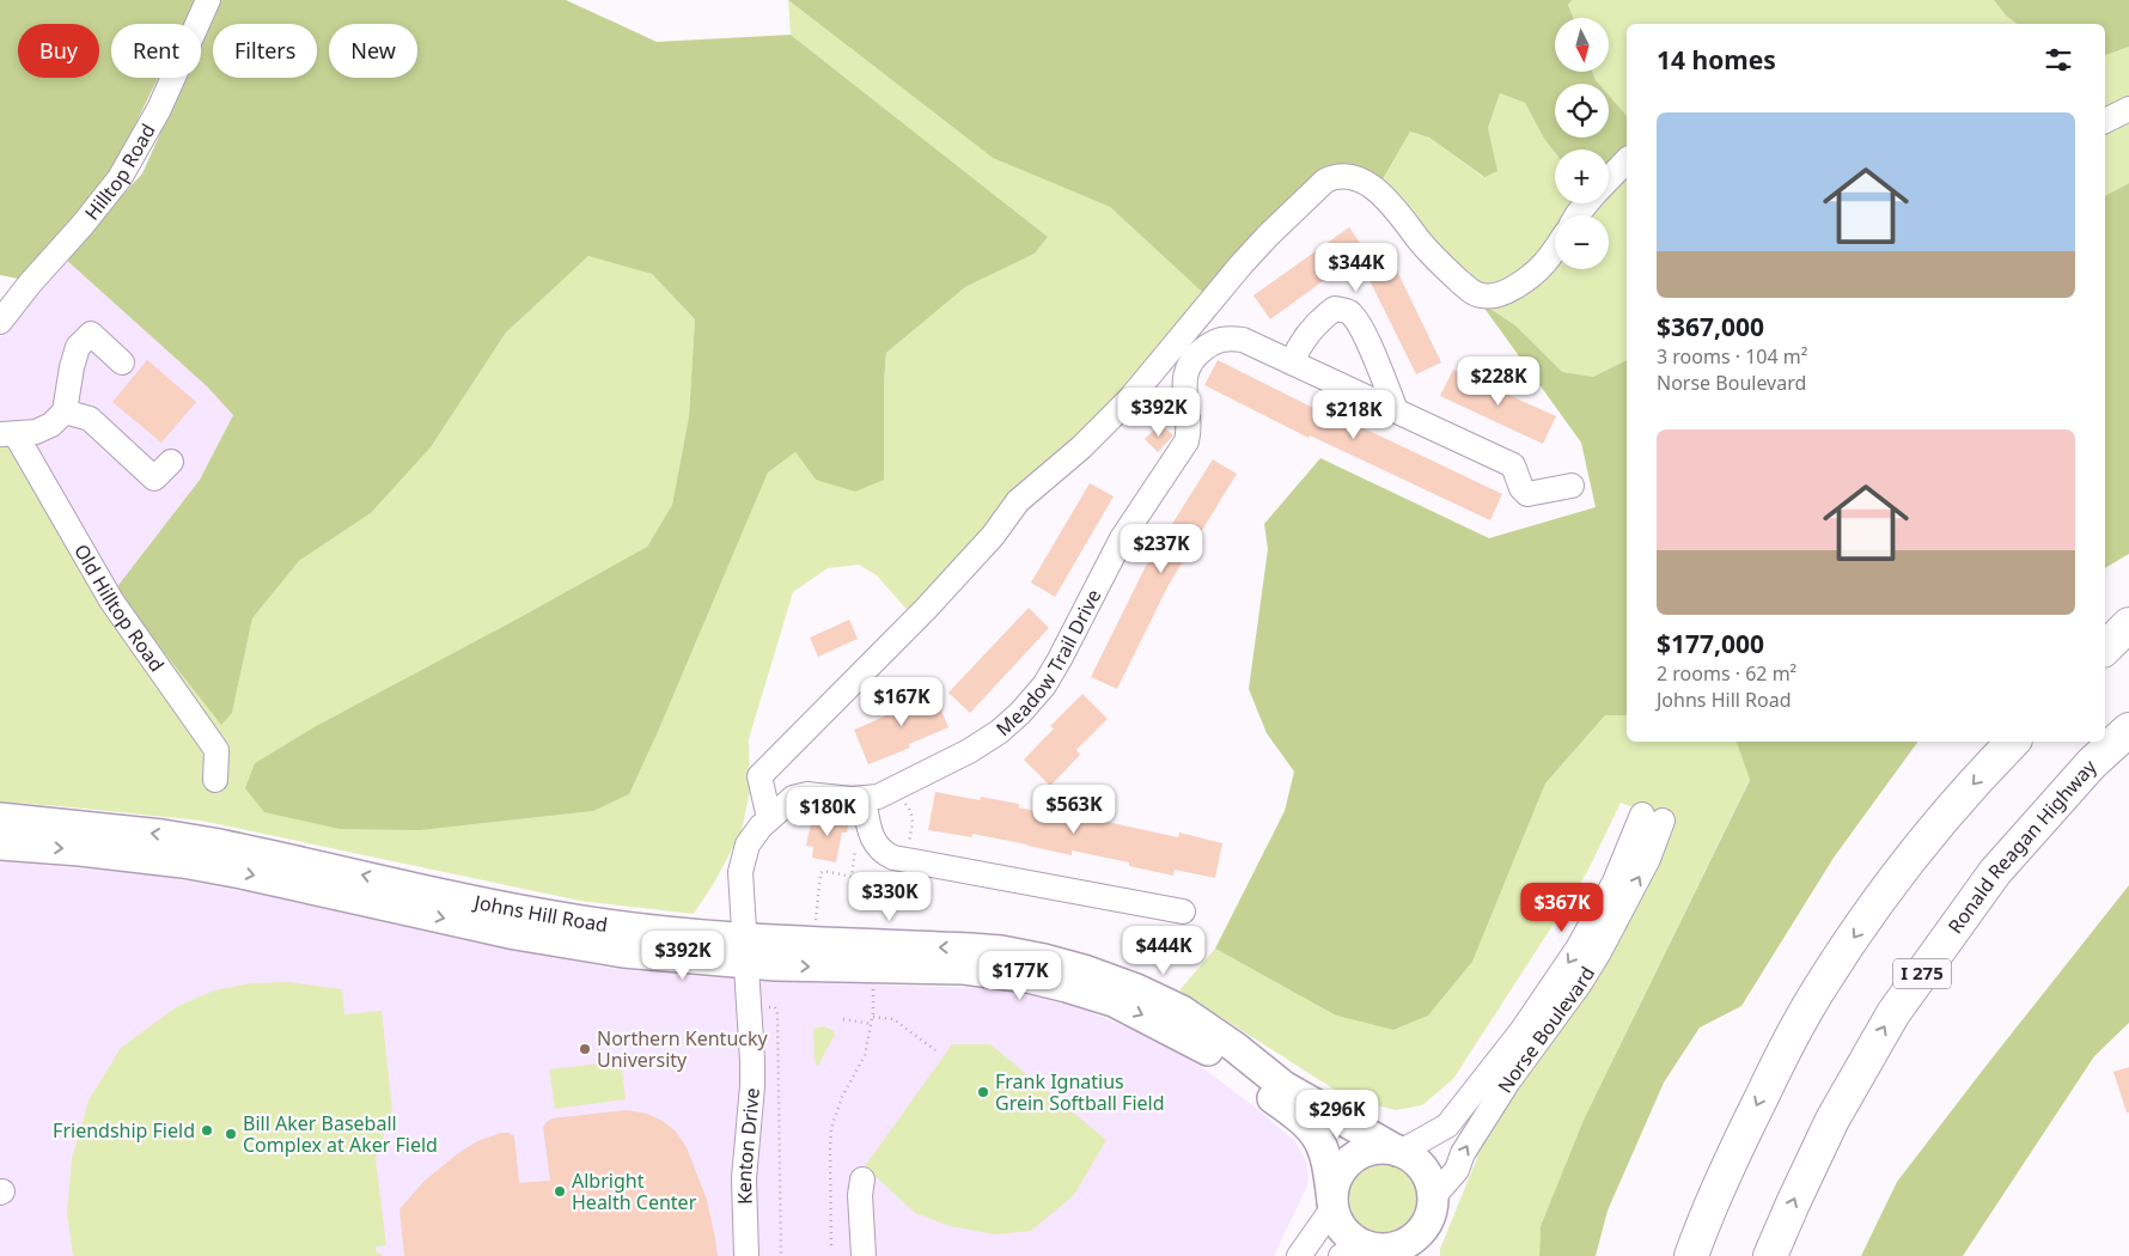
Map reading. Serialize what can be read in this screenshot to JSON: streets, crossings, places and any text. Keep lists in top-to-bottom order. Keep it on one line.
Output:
{"streets":{"highway":["Ronald Reagan Highway","I 275"],"main road":["Johns Hill Road"],"street":["Hilltop Road","Old Hilltop Road","Meadow Trail Drive","Norse Boulevard","Kenton Drive"]},"crossings":[["Meadow Trail Drive","Johns Hill Road"],["Meadow Trail Drive","Kenton Drive"],["Johns Hill Road","Norse Boulevard"],["Johns Hill Road","Kenton Drive"]],"places":["Northern Kentucky University","Frank Ignatius Grein Softball Field","Friendship Field","Bill Aker Baseball Complex at Aker Field","Albright Health Center"],"north":"bottom","page":{"map_buttons":["+","−"],"chip":["Buy","Rent","Filters","New"],"heading":"14 homes","list":[{"name":"$367,000","note":"3 rooms · 104 m² · Norse Boulevard"},{"name":"$177,000","note":"2 rooms · 62 m² · Johns Hill Road"}],"price":["$344K","$228K","$392K","$218K","$237K","$167K","$563K","$180K","$330K","$367K","$444K","$392K","$177K","$296K"]}}
